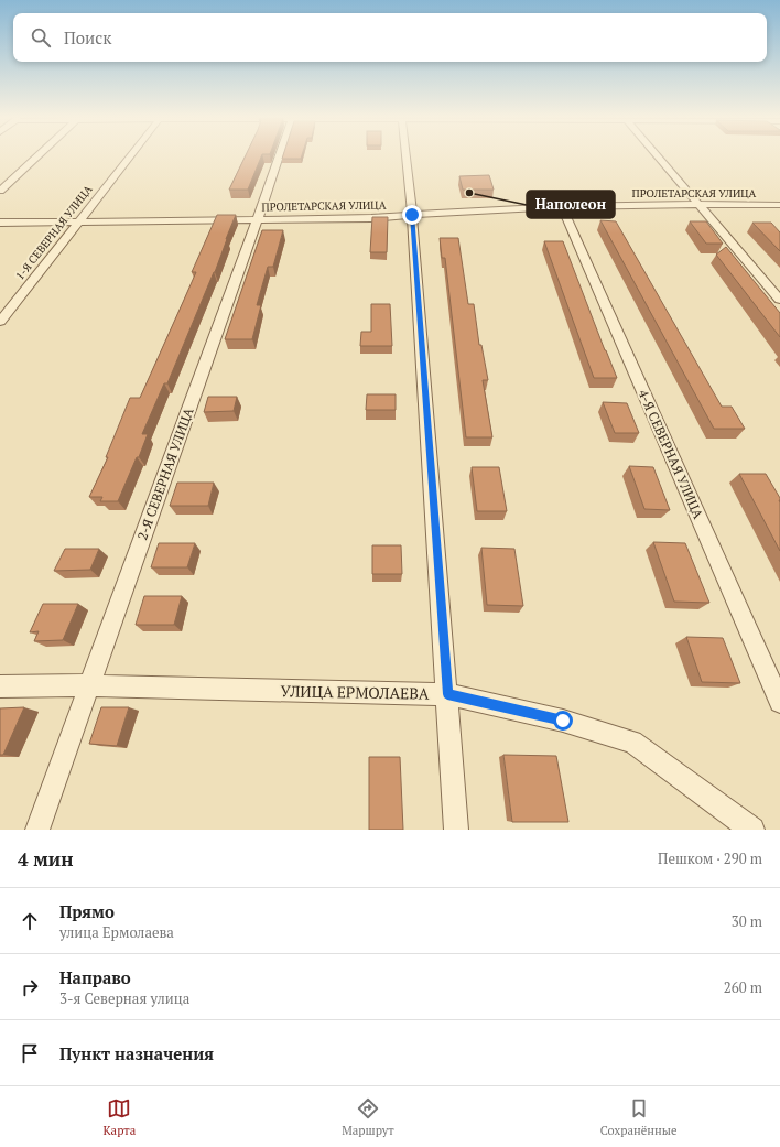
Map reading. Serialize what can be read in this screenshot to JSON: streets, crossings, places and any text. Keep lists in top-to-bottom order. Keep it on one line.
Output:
{"streets":{"street":["ПРОЛЕТАРСКАЯ УЛИЦА","1-Я СЕВЕРНАЯ УЛИЦА","4-Я СЕВЕРНАЯ УЛИЦА","2-Я СЕВЕРНАЯ УЛИЦА","УЛИЦА ЕРМОЛАЕВА"]},"crossings":[["ПРОЛЕТАРСКАЯ УЛИЦА","1-Я СЕВЕРНАЯ УЛИЦА"],["ПРОЛЕТАРСКАЯ УЛИЦА","4-Я СЕВЕРНАЯ УЛИЦА"],["ПРОЛЕТАРСКАЯ УЛИЦА","2-Я СЕВЕРНАЯ УЛИЦА"],["2-Я СЕВЕРНАЯ УЛИЦА","УЛИЦА ЕРМОЛАЕВА"]],"places":["Наполеон"],"page":{"search":"Поиск","heading":["4 мин","Пешком · 290 m"],"list":[["Прямо","улица Ермолаева","30 m"],["Направо","3-я Северная улица","260 m"],"Пункт назначения"],"nav":["Карта","Маршрут","Сохранённые"]}}
